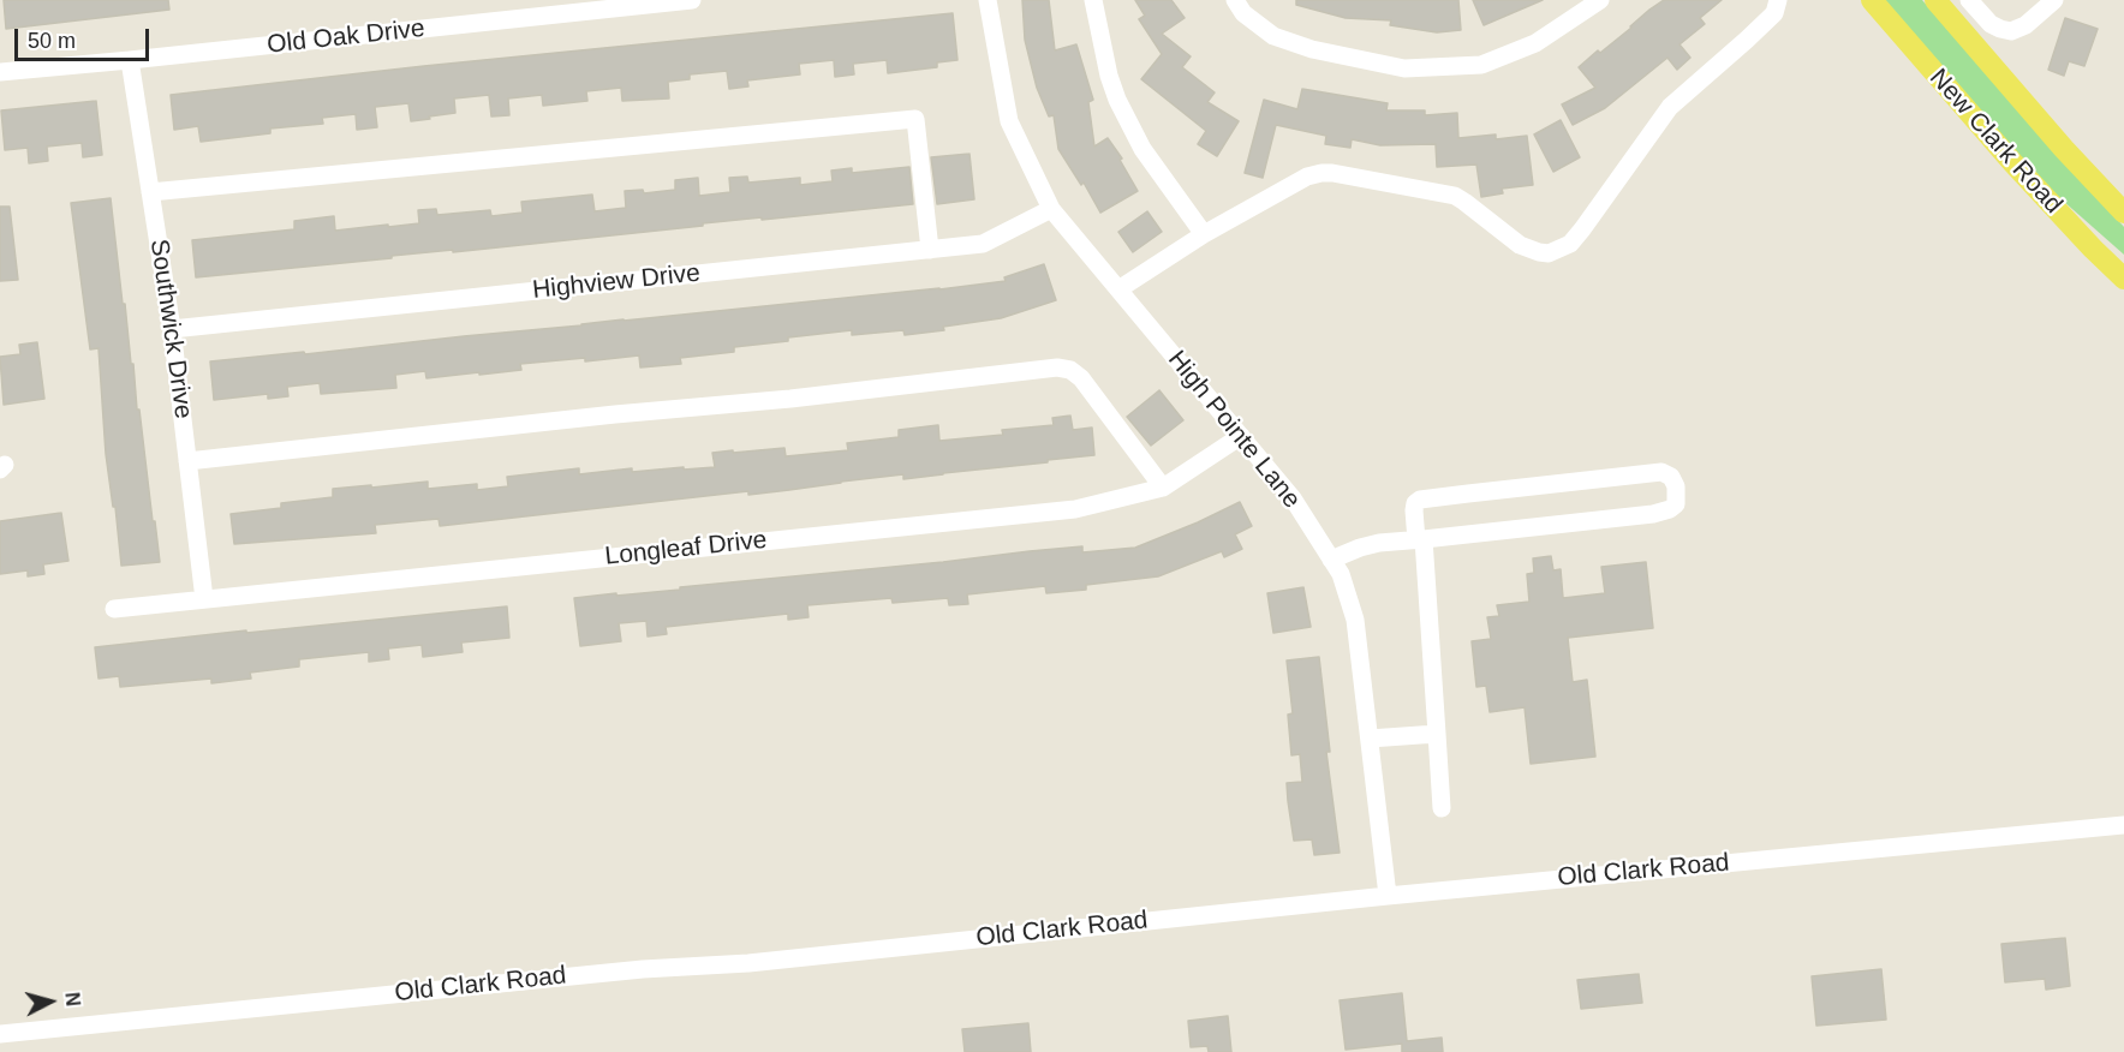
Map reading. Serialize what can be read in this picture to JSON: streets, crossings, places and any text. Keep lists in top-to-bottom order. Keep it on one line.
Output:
{"streets":{"main road":["New Clark Road"],"street":["Old Oak Drive","Highview Drive","Southwick Drive","High Pointe Lane","Longleaf Drive","Old Clark Road"]},"crossings":[["Old Oak Drive","Southwick Drive"],["Highview Drive","Southwick Drive"],["Highview Drive","High Pointe Lane"],["Southwick Drive","Longleaf Drive"],["High Pointe Lane","Longleaf Drive"],["High Pointe Lane","Old Clark Road"]],"scale_bar":"50 m","north":"right"}
